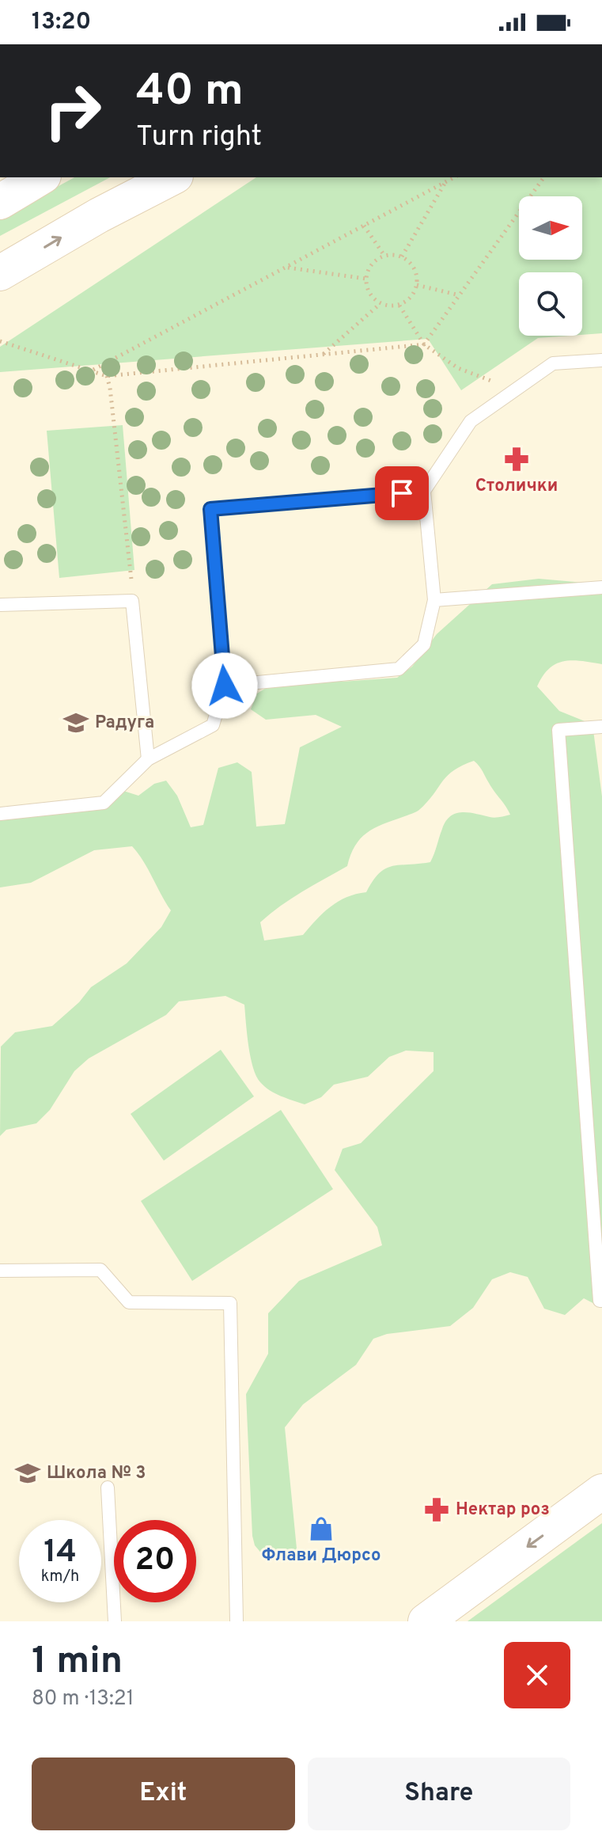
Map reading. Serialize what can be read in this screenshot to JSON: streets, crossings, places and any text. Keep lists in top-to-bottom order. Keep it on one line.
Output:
{"places":{"pharmacy":["Столички","Нектар роз"],"school or university":["Радуга","Школа № 3"],"shop":["Флави Дюрсо"]},"north":"right","page":{"status":"13:20","turn":["40 m","Turn right"],"speed":"14 km/h","limit":"20","heading":["1 min","80 m · 13:21"],"buttons":["Exit","Share"]}}
